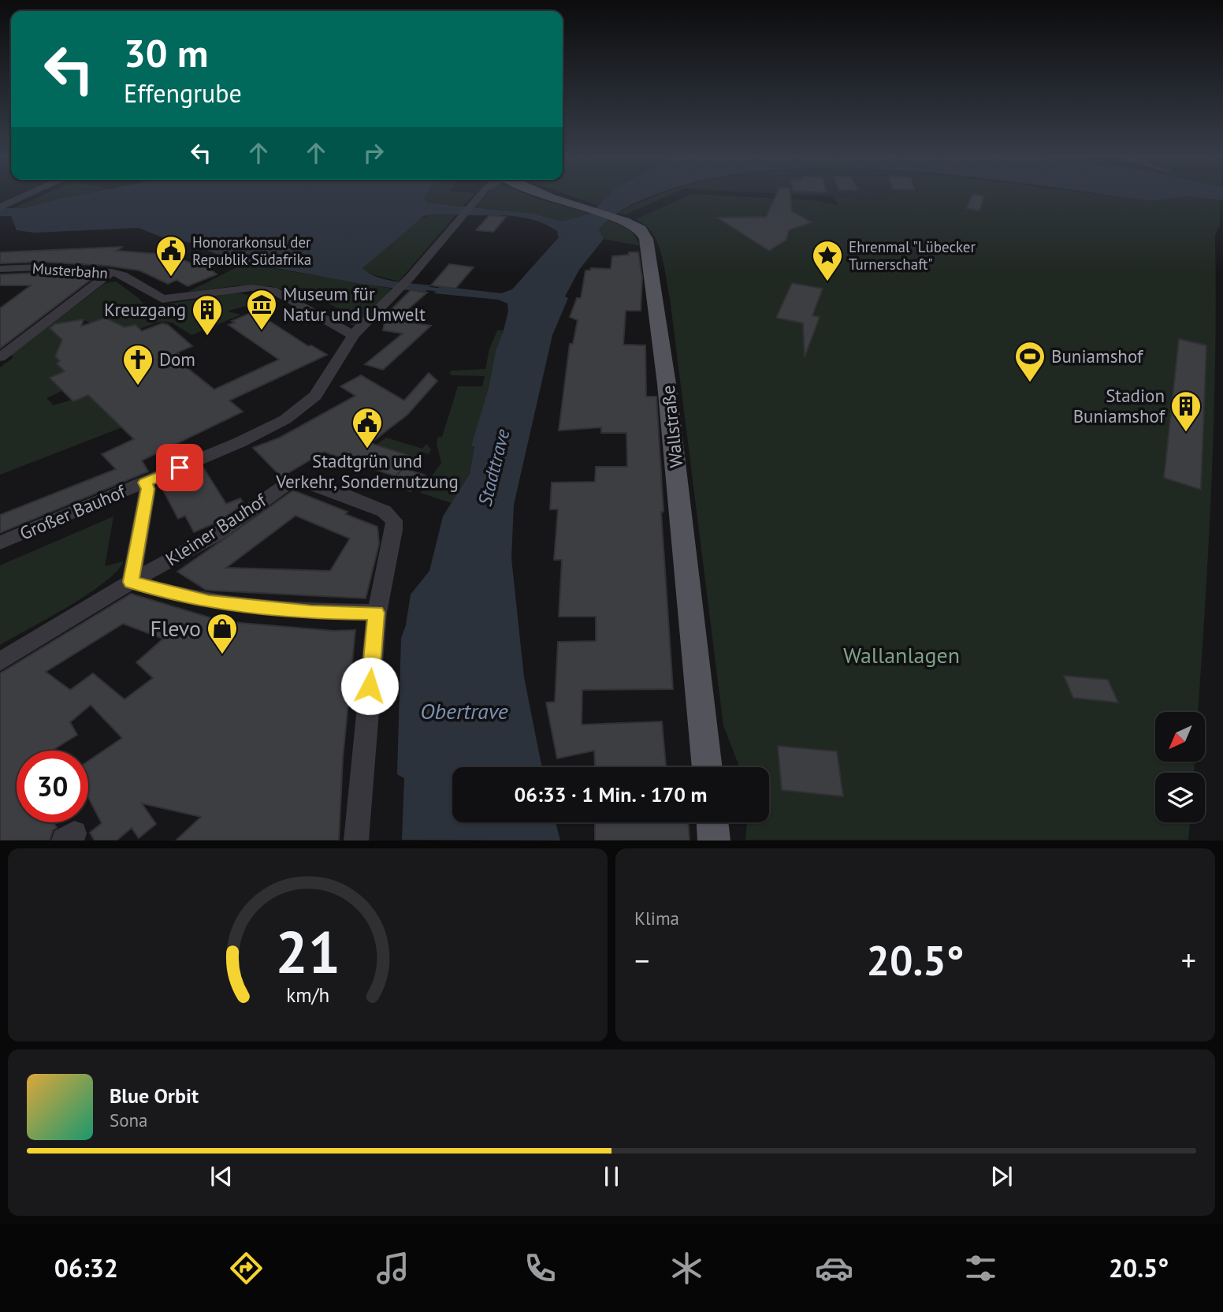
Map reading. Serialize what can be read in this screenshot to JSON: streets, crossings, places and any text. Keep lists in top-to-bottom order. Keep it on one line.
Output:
{"streets":{"main road":["Wallstraße"],"street":["Musterbahn","Großer Bauhof","Kleiner Bauhof"]},"crossings":[["Musterbahn","Großer Bauhof"],["Großer Bauhof","Kleiner Bauhof"]],"water":["Stadttrave","Obertrave"],"parks":["Wallanlagen"],"places":{"public building":["Honorarkonsul der Republik Südafrika","Stadtgrün und Verkehr, Sondernutzung"],"place":["Ehrenmal \"Lübecker Turnerschaft\""],"museum":["Museum für Natur und Umwelt"],"building":["Kreuzgang","Stadion Buniamshof"],"sports":["Buniamshof"],"church":["Dom"],"shop":["Flevo"]},"north":"bottom left","page":{"turn":["30 m","Effengrube"],"limit":"30","trip":"06:33 · 1 Min. · 170 m","tile":"Klima","heat":["−","20.5°","+"],"song":["Blue Orbit","Sona"],"tabs":["06:32","20.5°"],"gauge":["21","km/h"]}}
